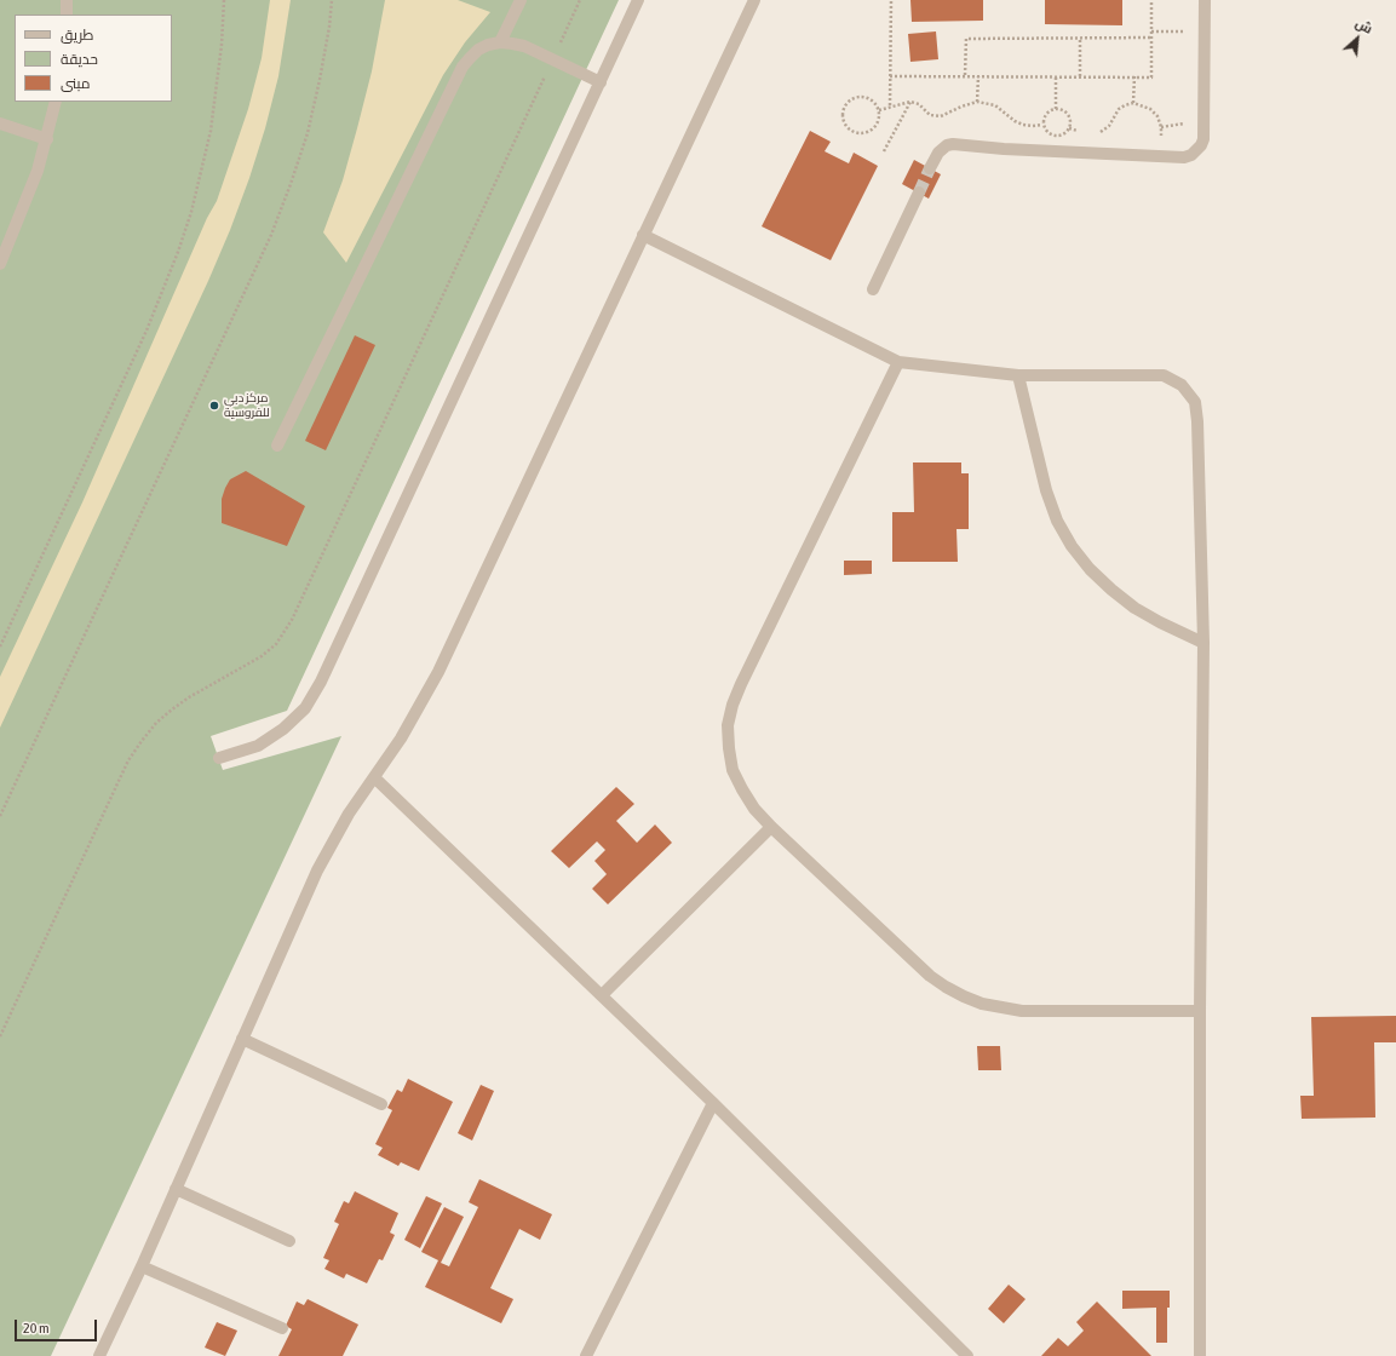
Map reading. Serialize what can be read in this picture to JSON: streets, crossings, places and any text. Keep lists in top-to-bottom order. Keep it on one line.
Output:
{"places":["مركز دبي للفروسية"],"legend":["طريق","حديقة","مبنى"],"scale_bar":"20 m","north":"top right"}
